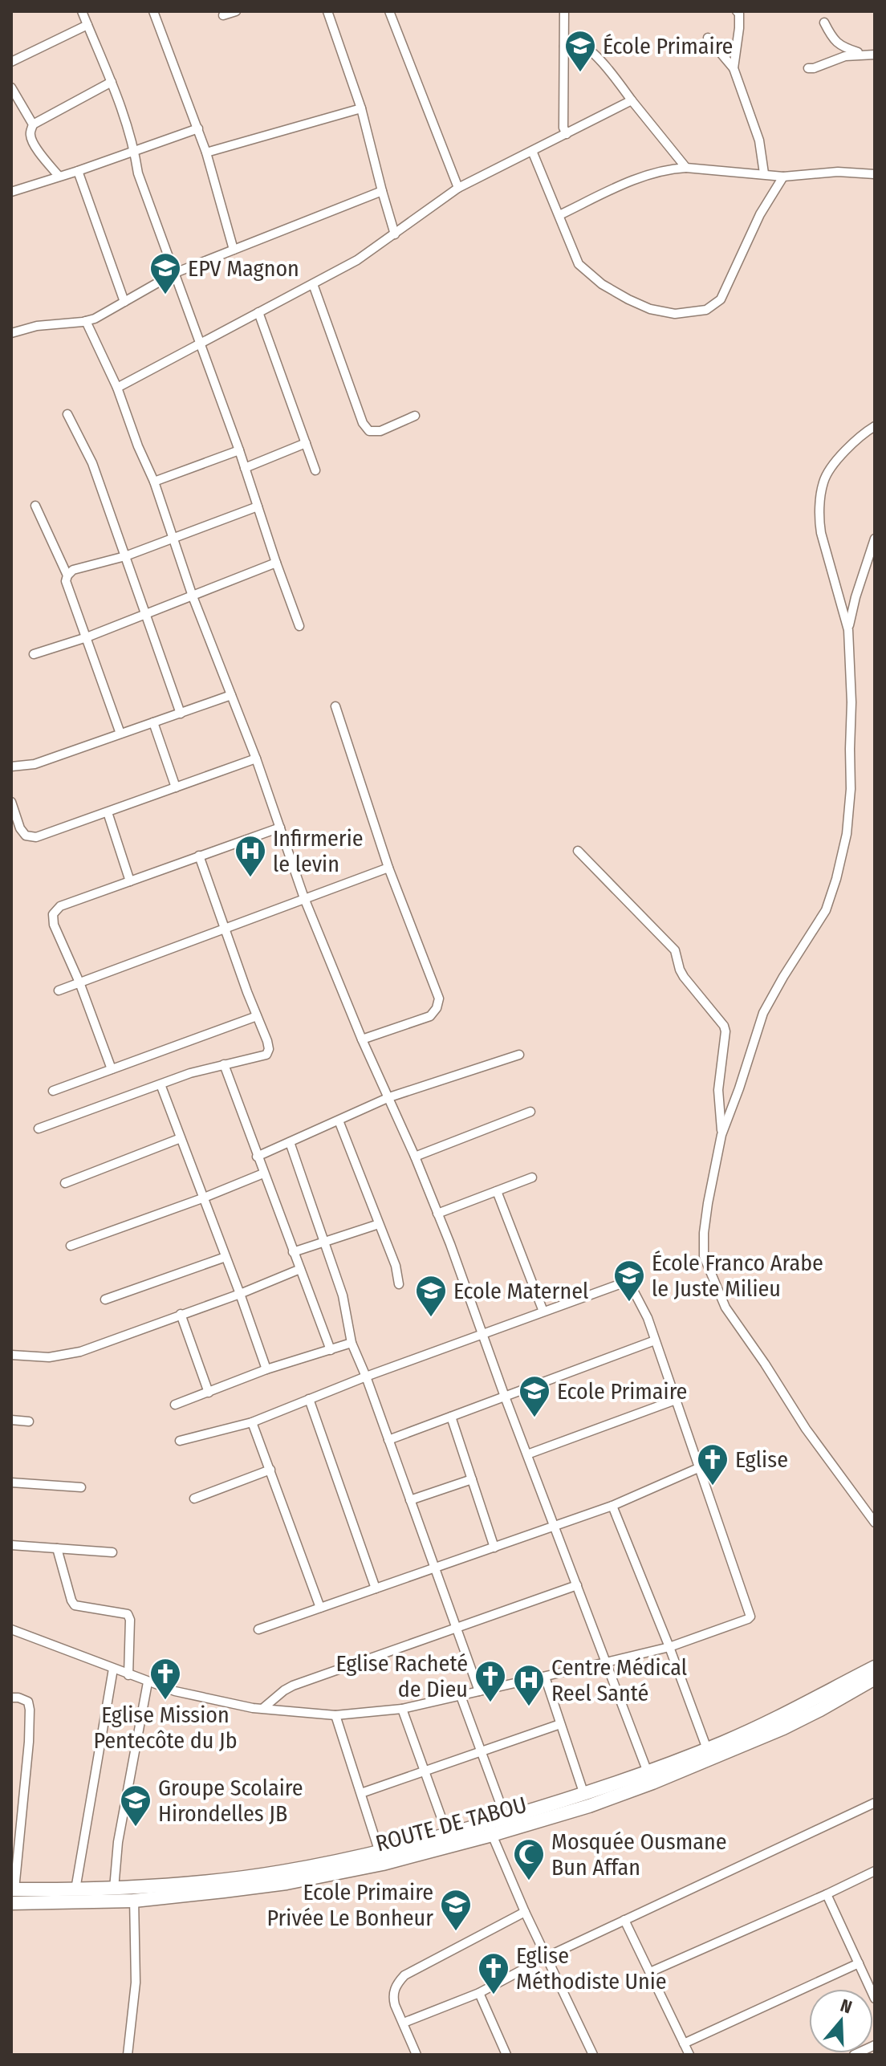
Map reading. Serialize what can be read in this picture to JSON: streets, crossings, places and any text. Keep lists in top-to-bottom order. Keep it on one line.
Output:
{"streets":{"main road":["ROUTE DE TABOU"]},"places":{"school or university":["École Primaire","EPV Magnon","École Franco Arabe le Juste Milieu","Ecole Maternel","Ecole Primaire","Groupe Scolaire Hirondelles JB","Ecole Primaire Privée Le Bonheur"],"hospital":["Infirmerie le levin","Centre Médical Reel Santé"],"church":["Eglise","Eglise Mission Pentecôte du Jb","Eglise Racheté de Dieu","Eglise Méthodiste Unie"],"mosque":["Mosquée Ousmane Bun Affan"]},"north":"top"}
